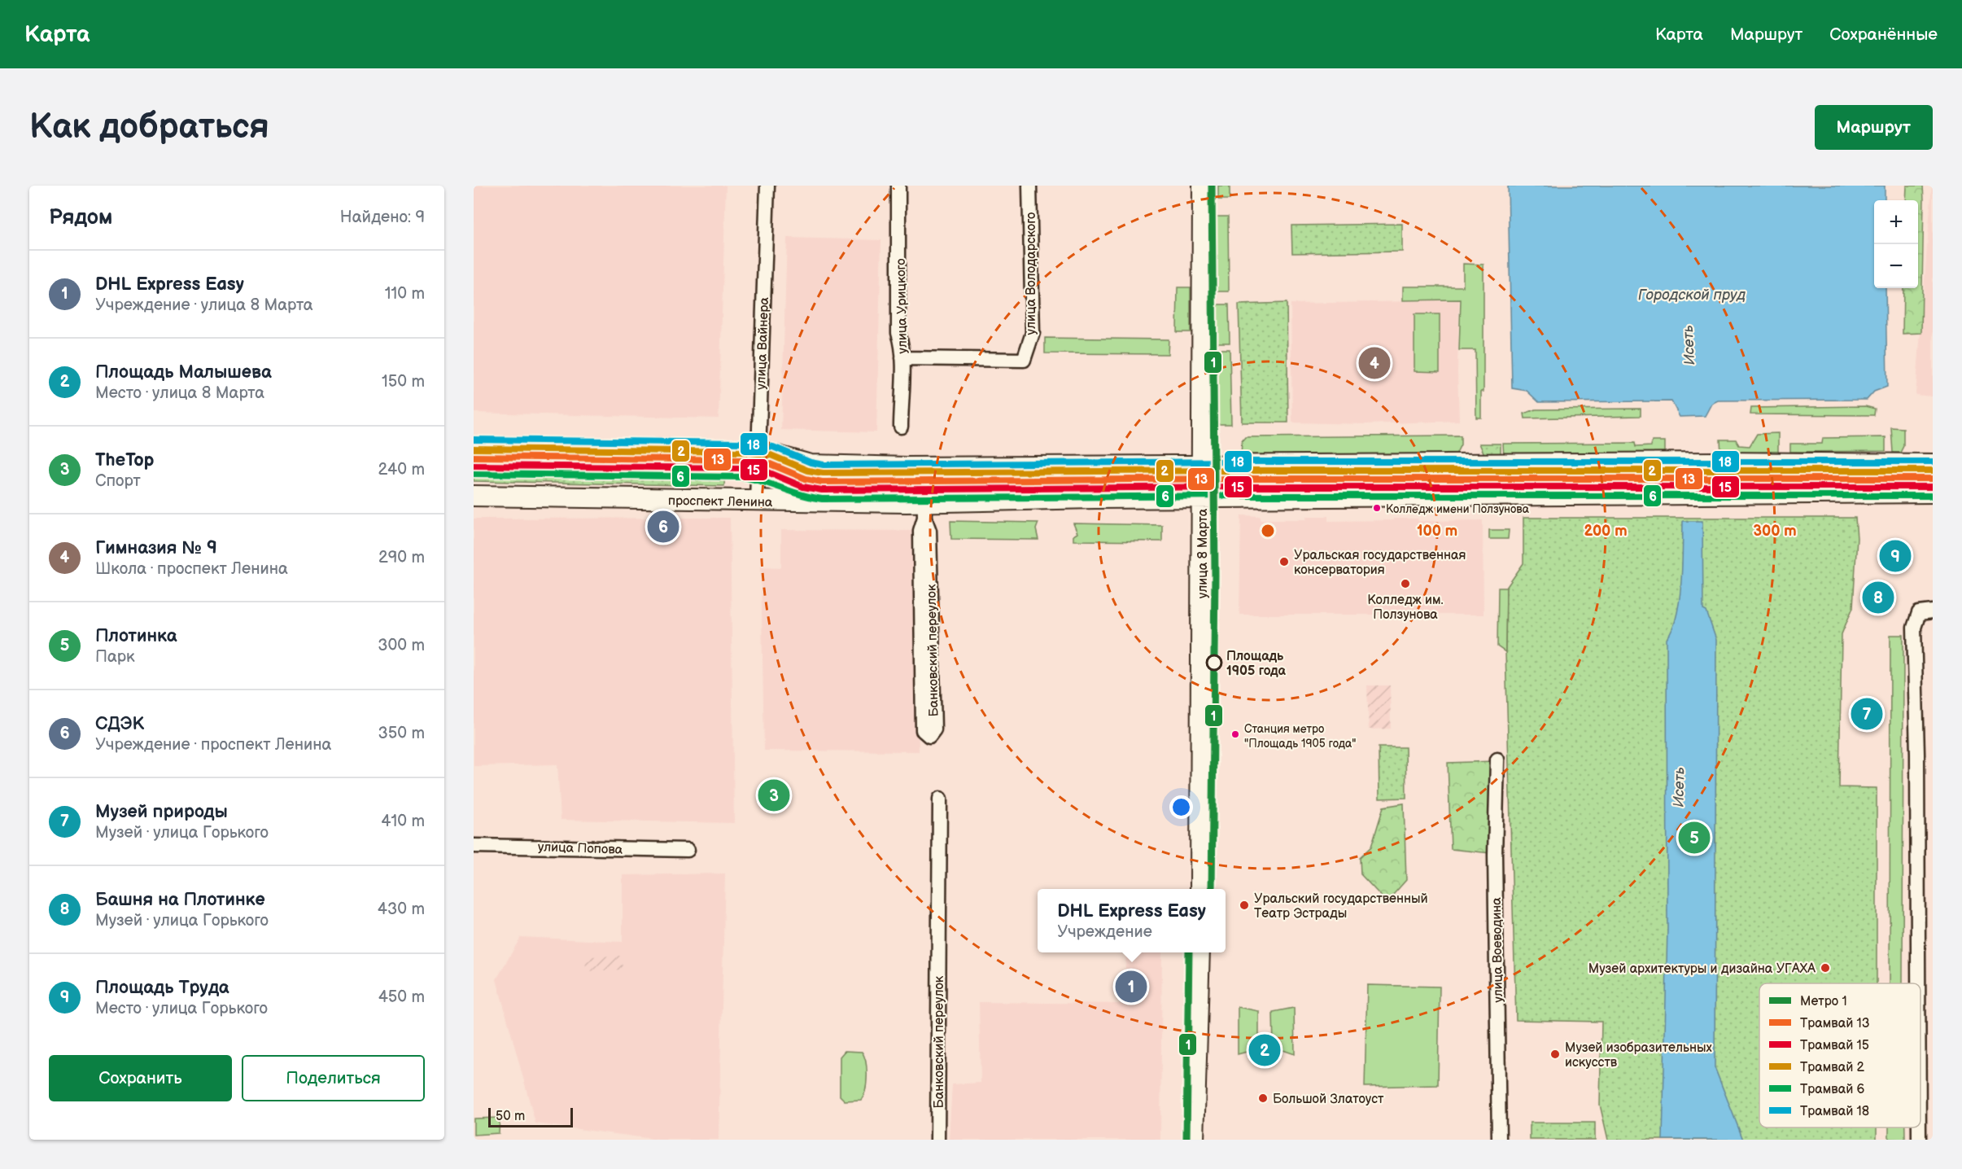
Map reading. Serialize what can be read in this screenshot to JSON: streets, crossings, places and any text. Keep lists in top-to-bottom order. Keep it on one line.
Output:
{"streets":{"main road":["проспект Ленина","улица 8 Марта"],"street":["улица Володарского","улица Урицкого","улица Вайнера","Банковский переулок","улица Попова","улица Воеводина"]},"crossings":[["улица Володарского","улица Урицкого"],["улица Вайнера","проспект Ленина"],["проспект Ленина","улица 8 Марта"],["проспект Ленина","Банковский переулок"]],"water":["Городской пруд","Исеть"],"places":["Колледж имени Ползунова","Уральская государственная консерватория","Колледж им. Ползунова","Площадь 1905 года","Станция метро \"Площадь 1905 года\"","Уральский государственный Театр Эстрады","Музей архитектуры и дизайна УГАХА","Музей изобразительных искусств","Большой Златоуст"],"lines":["metro line 1","tram line 18","tram line 2","tram line 13","tram line 15","tram line 6"],"legend":["Метро 1","Трамвай 13","Трамвай 15","Трамвай 2","Трамвай 6","Трамвай 18"],"scale_bar":"50 m","page":{"header":"Карта","nav":["Карта","Маршрут","Сохранённые"],"buttons":["Маршрут",["Сохранить","Поделиться"]],"title":"Как добраться","heading":["Рядом","Найдено: 9"],"map_buttons":["+","−"],"list":[{"mark":"1","name":"DHL Express Easy","note":"Учреждение · улица 8 Марта","value":"110 m"},{"mark":"2","name":"Площадь Малышева","note":"Место · улица 8 Марта","value":"150 m"},{"mark":"3","name":"TheTop","note":"Спорт","value":"240 m"},{"mark":"4","name":"Гимназия № 9","note":"Школа · проспект Ленина","value":"290 m"},{"mark":"5","name":"Плотинка","note":"Парк","value":"300 m"},{"mark":"6","name":"СДЭК","note":"Учреждение · проспект Ленина","value":"350 m"},{"mark":"7","name":"Музей природы","note":"Музей · улица Горького","value":"410 m"},{"mark":"8","name":"Башня на Плотинке","note":"Музей · улица Горького","value":"430 m"},{"mark":"9","name":"Площадь Труда","note":"Место · улица Горького","value":"450 m"}],"pins":["4","6","9","8","7","3","5","1","2"],"popup":["DHL Express Easy","Учреждение"],"scale":"50 m"},"rings":["100 m","200 m","300 m"]}
